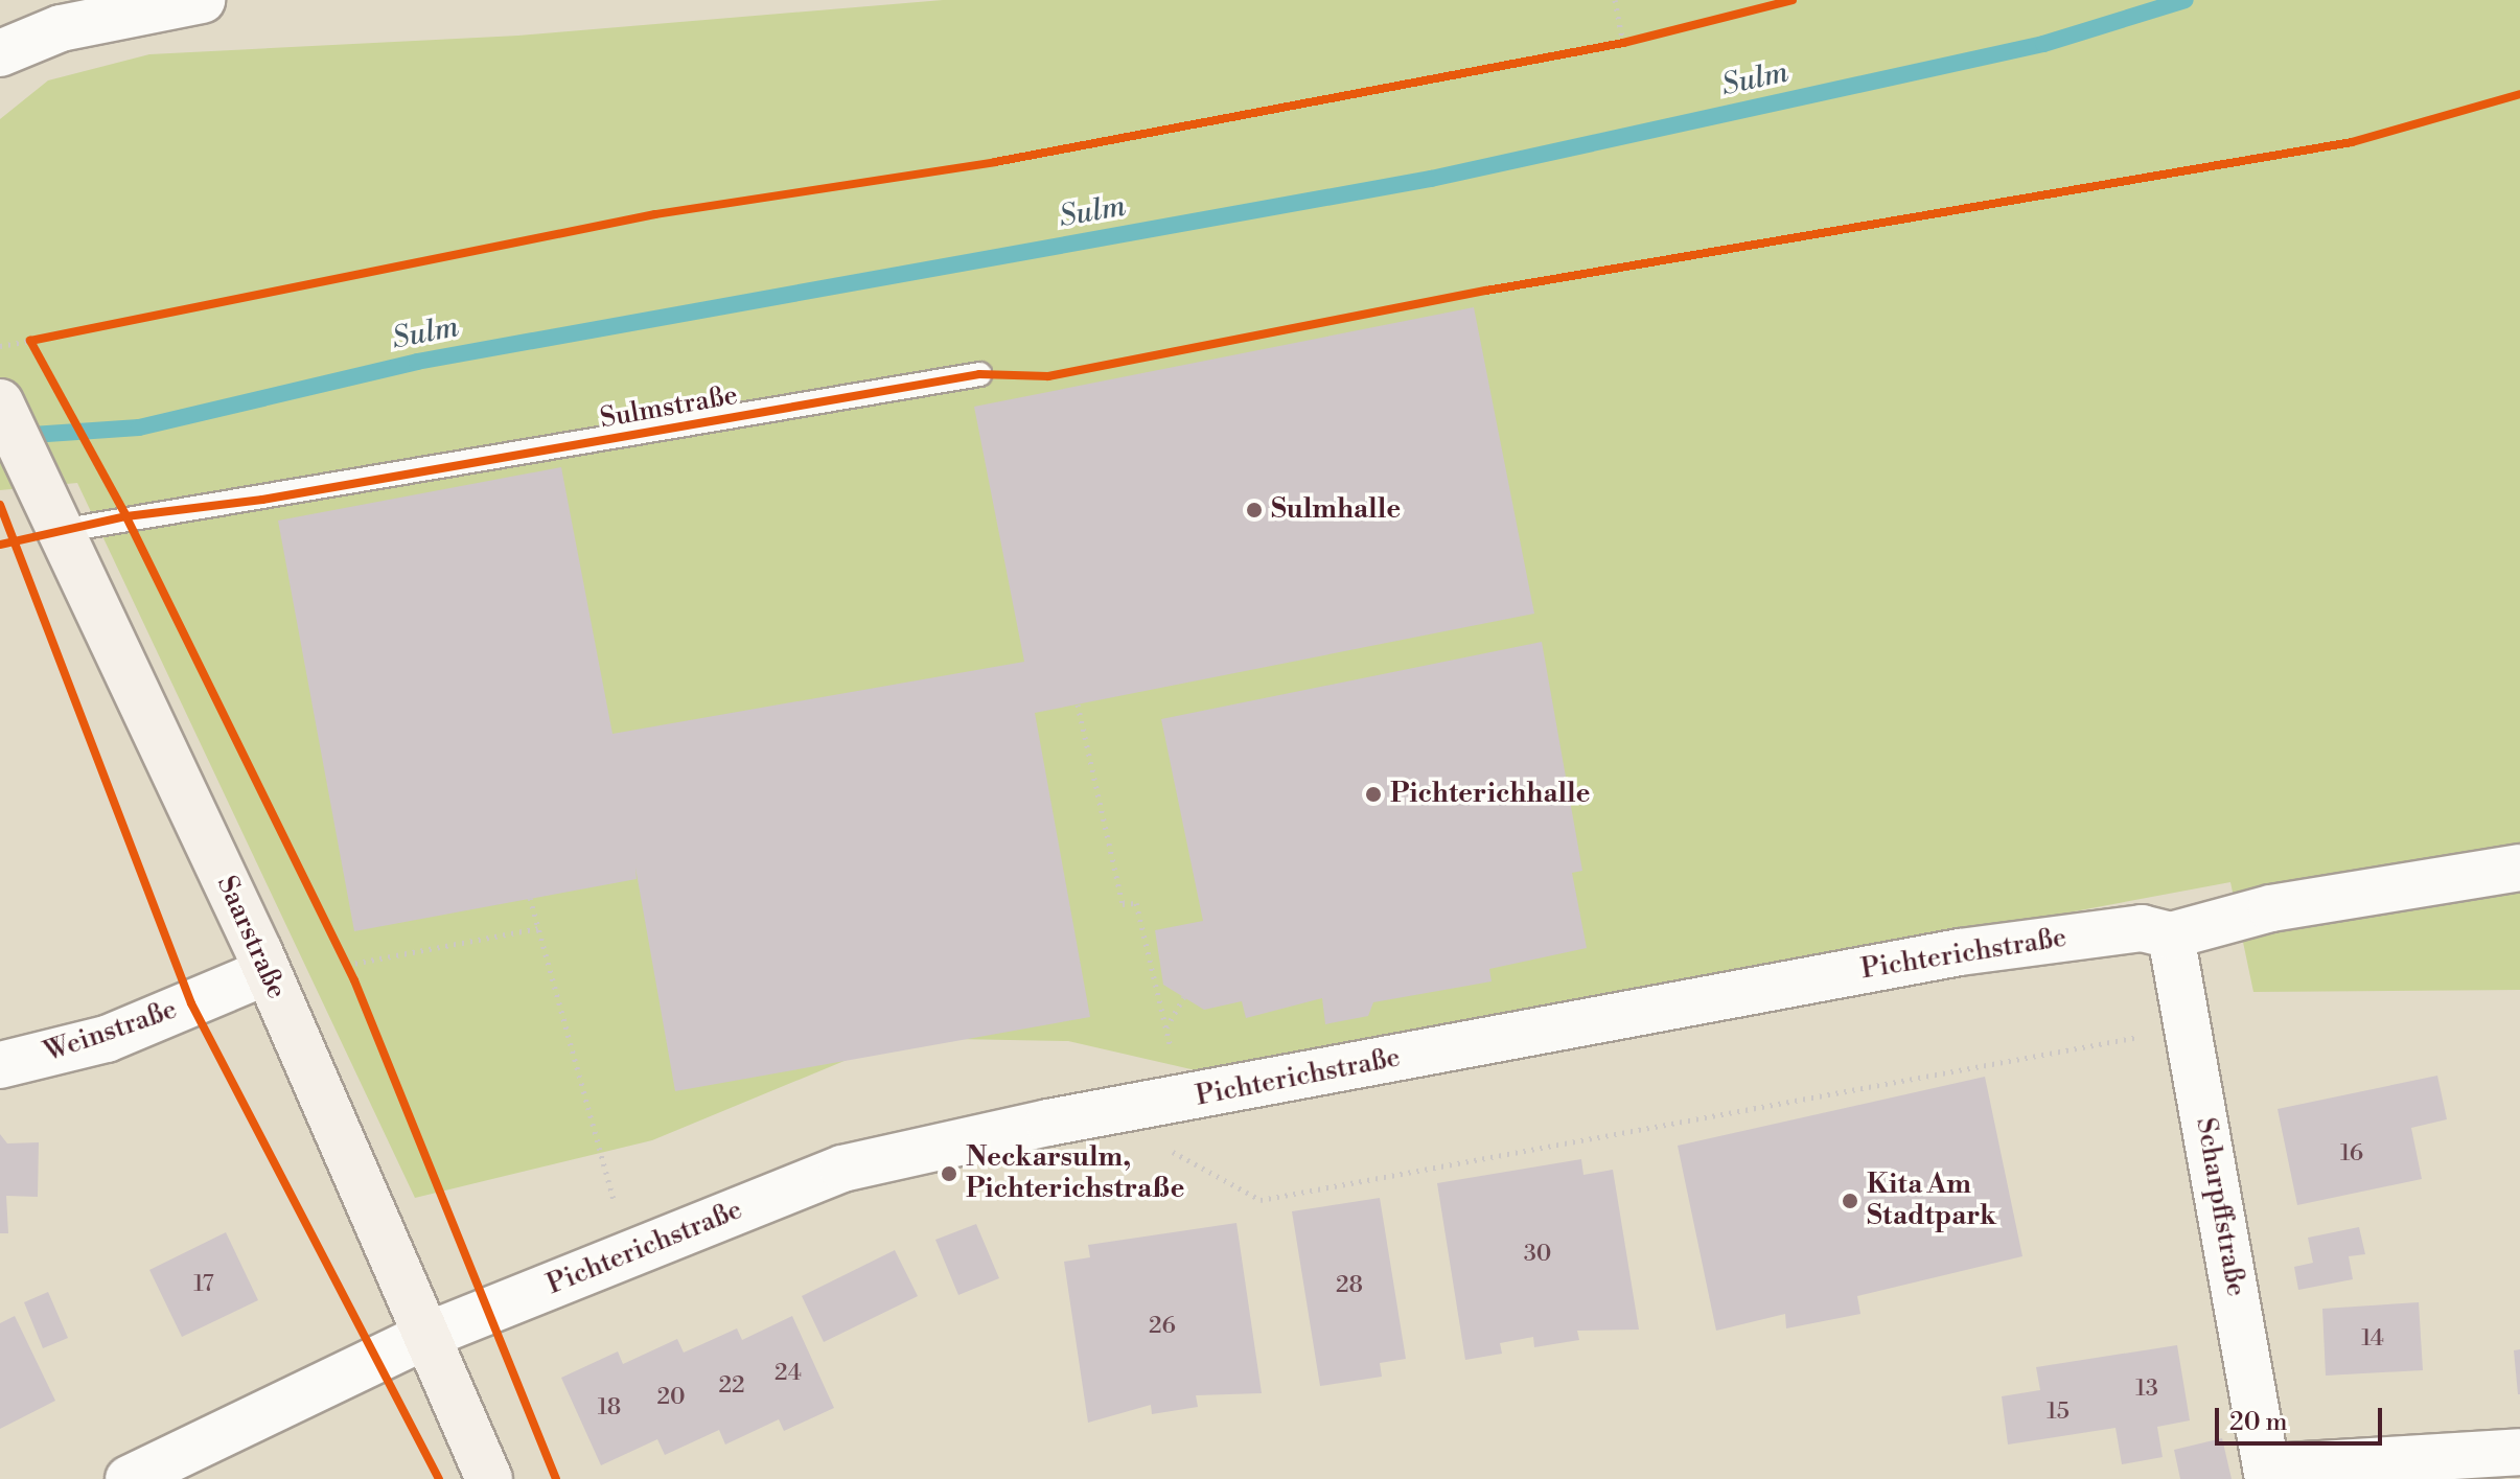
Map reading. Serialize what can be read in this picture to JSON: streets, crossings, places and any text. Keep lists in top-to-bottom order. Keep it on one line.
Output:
{"streets":{"street":["Saarstraße","Pichterichstraße","Weinstraße","Scharpffstraße"],"lane":["Sulmstraße"]},"crossings":[["Sulmstraße","Saarstraße"],["Saarstraße","Pichterichstraße"],["Saarstraße","Weinstraße"],["Pichterichstraße","Scharpffstraße"]],"water":["Sulm"],"places":["Sulmhalle","Pichterichhalle","Neckarsulm, Pichterichstraße","Kita Am Stadtpark"],"house_numbers":["16","30","17","28","26","14","24","22","13","20","18","15"],"scale_bar":"20 m"}
